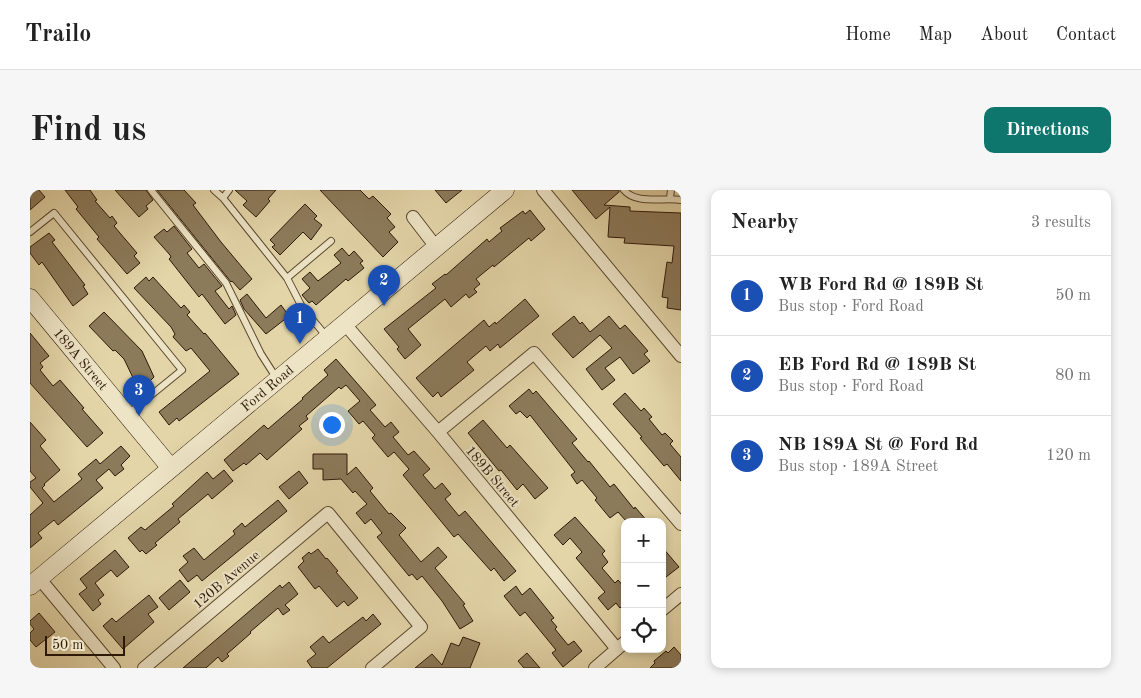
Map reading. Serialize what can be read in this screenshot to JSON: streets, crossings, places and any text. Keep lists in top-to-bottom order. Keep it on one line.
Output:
{"streets":{"main road":["189A Street","Ford Road"],"street":["189B Street","120B Avenue"]},"crossings":[["189A Street","Ford Road"],["Ford Road","189B Street"]],"scale_bar":"50 m","page":{"header":"Trailo","nav":["Home","Map","About","Contact"],"buttons":"Directions","title":"Find us","heading":["Nearby","3 results"],"list":[{"mark":"1","name":"WB Ford Rd @ 189B St","note":"Bus stop · Ford Road","value":"50 m"},{"mark":"2","name":"EB Ford Rd @ 189B St","note":"Bus stop · Ford Road","value":"80 m"},{"mark":"3","name":"NB 189A St @ Ford Rd","note":"Bus stop · 189A Street","value":"120 m"}],"pins":["2","1","3"],"map_buttons":["+","−"],"scale":"50 m"}}
